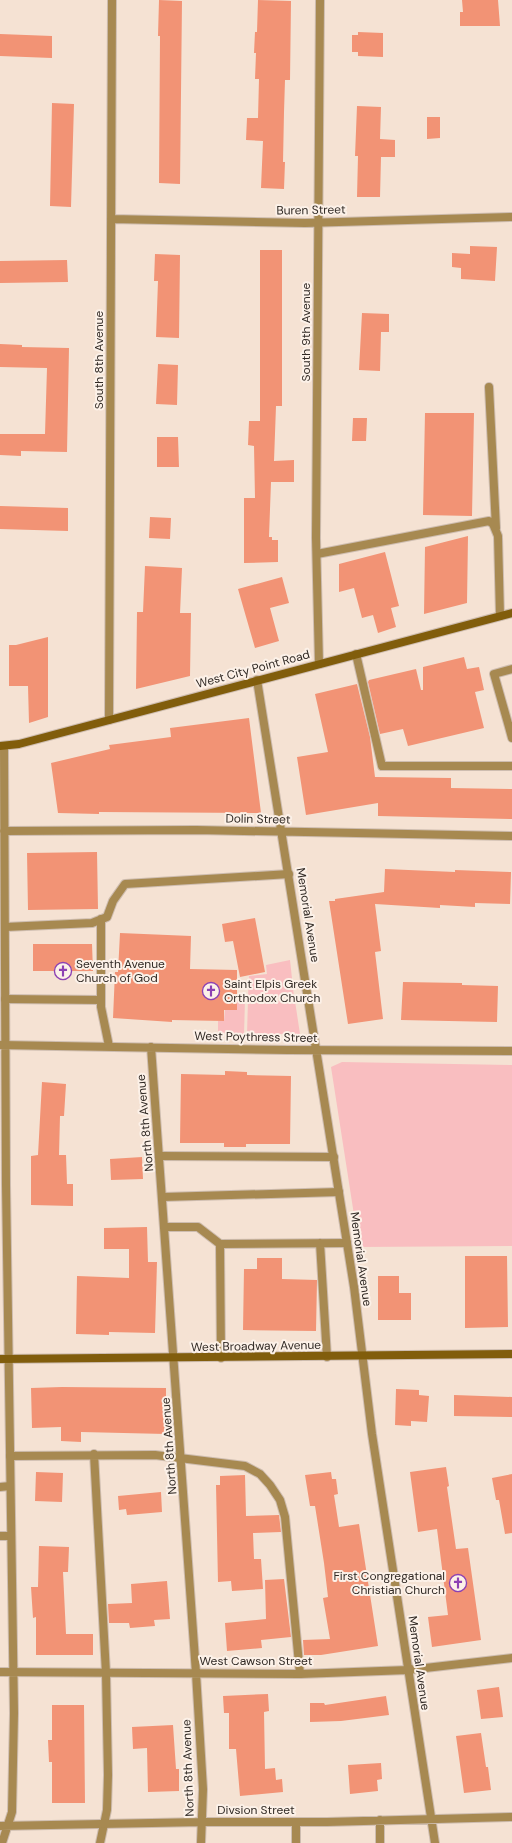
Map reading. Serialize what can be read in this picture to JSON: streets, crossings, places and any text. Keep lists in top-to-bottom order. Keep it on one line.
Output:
{"streets":{"street":["Buren Street","South 9th Avenue","South 8th Avenue","West City Point Road","Dolin Street","Memorial Avenue","West Poythress Street","North 8th Avenue","West Broadway Avenue","West Cawson Street","Divsion Street"]},"crossings":[["Buren Street","South 9th Avenue"],["Buren Street","South 8th Avenue"],["South 9th Avenue","West City Point Road"],["South 8th Avenue","West City Point Road"],["West City Point Road","Memorial Avenue"],["Dolin Street","Memorial Avenue"],["Memorial Avenue","West Poythress Street"],["Memorial Avenue","West Broadway Avenue"],["Memorial Avenue","West Cawson Street"],["Memorial Avenue","Divsion Street"],["West Poythress Street","North 8th Avenue"],["North 8th Avenue","West Broadway Avenue"],["North 8th Avenue","West Cawson Street"],["North 8th Avenue","Divsion Street"]],"places":{"church":["Seventh Avenue Church of God","Saint Elpis Greek Orthodox Church","First Congregational Christian Church"]}}
